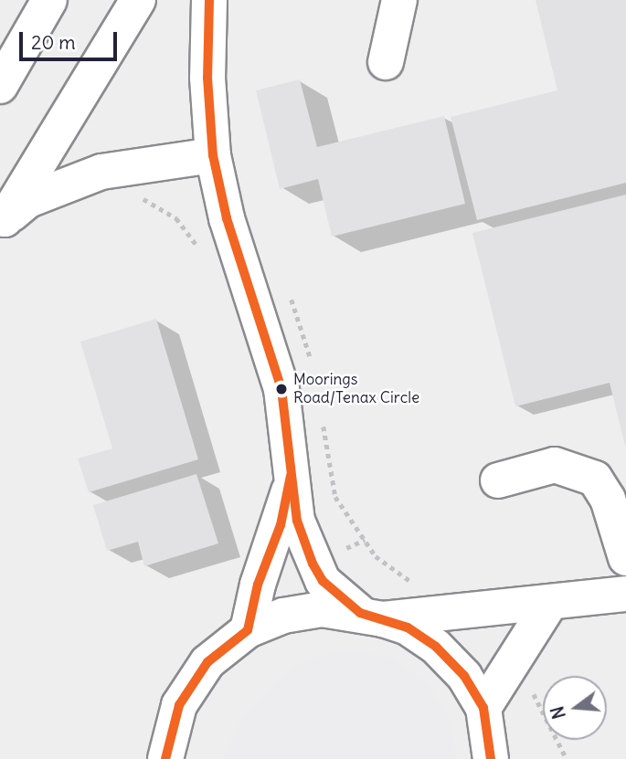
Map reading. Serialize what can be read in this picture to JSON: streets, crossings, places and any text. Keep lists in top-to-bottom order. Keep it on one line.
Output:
{"places":["Moorings Road/Tenax Circle"],"scale_bar":"20 m","north":"left"}
